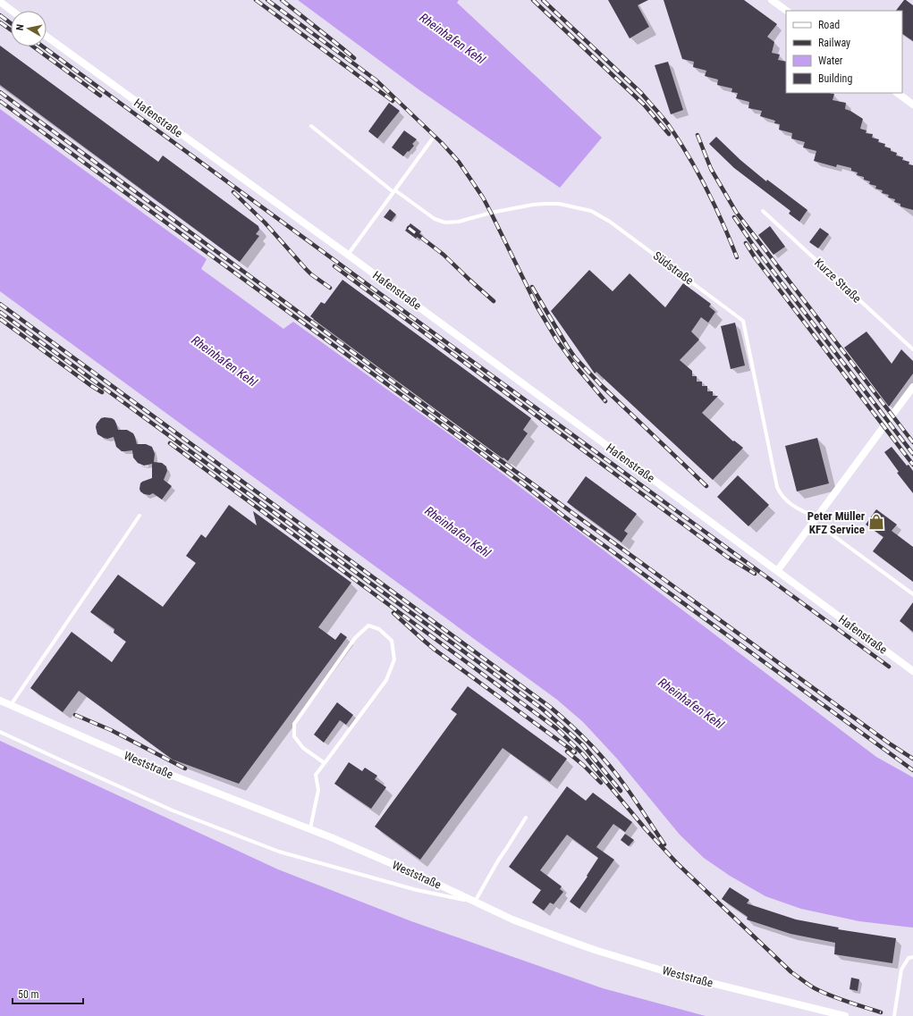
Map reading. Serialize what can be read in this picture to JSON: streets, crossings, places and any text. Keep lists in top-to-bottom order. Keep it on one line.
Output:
{"streets":{"street":["Hafenstraße","Weststraße"],"lane":["Südstraße","Kurze Straße"]},"water":["Rheinhafen Kehl"],"places":{"shop":["Peter Müller KFZ Service"]},"legend":["Road","Railway","Water","Building"],"scale_bar":"50 m","north":"left"}
